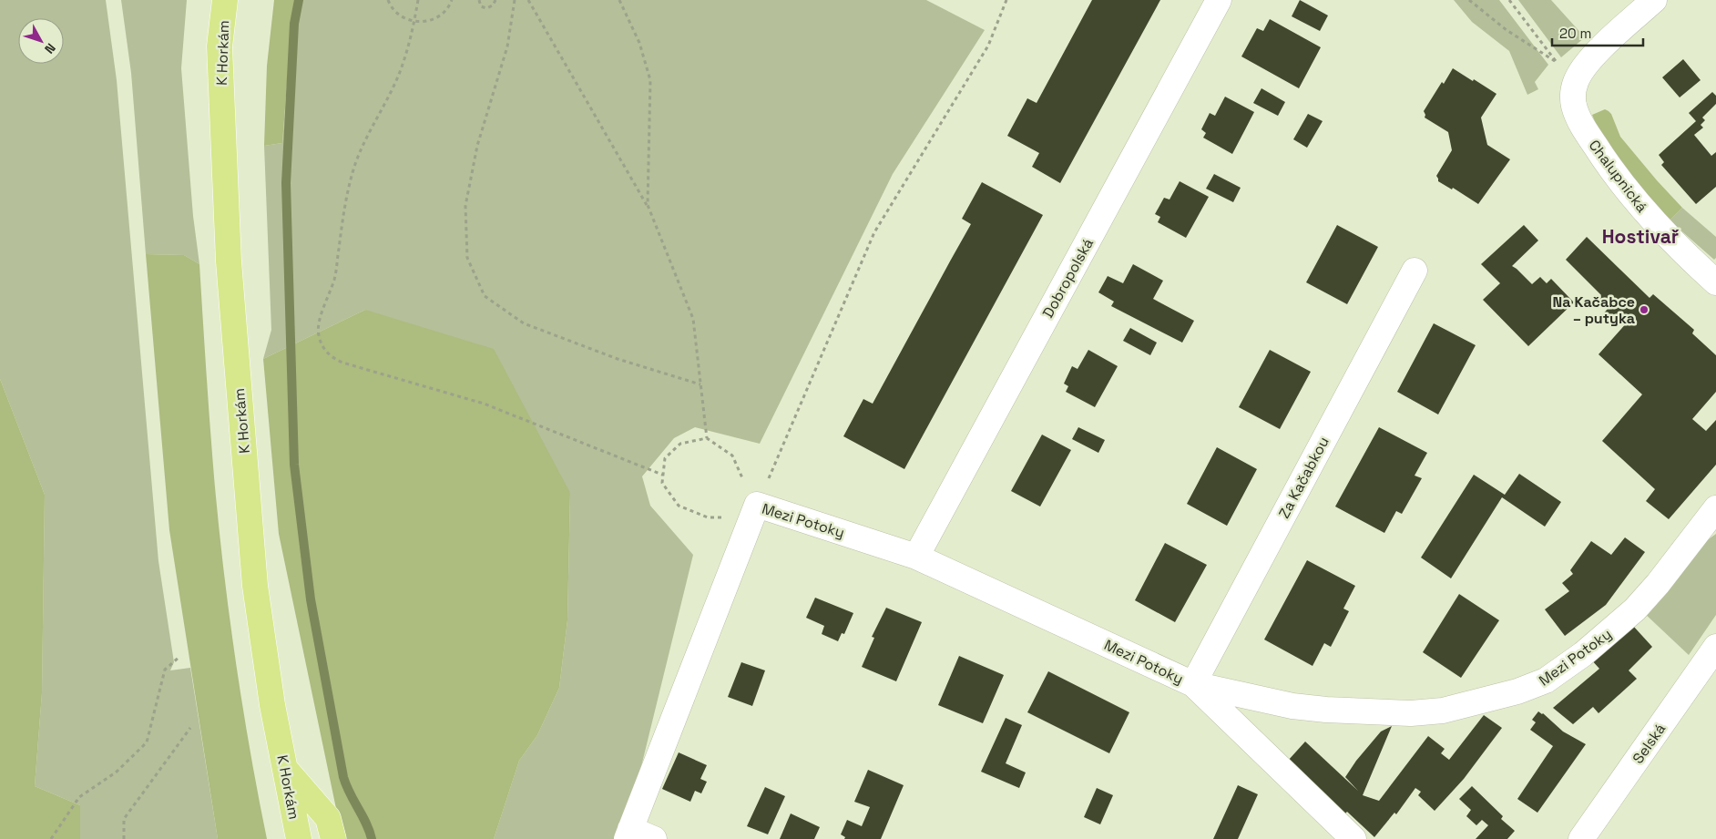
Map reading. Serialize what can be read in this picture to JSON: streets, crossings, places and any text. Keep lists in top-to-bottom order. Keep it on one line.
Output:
{"streets":{"main road":["K Horkám"],"street":["Chalupnická","Dobropolská","Za Kačabkou","Mezi Potoky","Selská"]},"crossings":[["Dobropolská","Mezi Potoky"],["Za Kačabkou","Mezi Potoky"]],"districts":["Hostivař"],"places":["Na Kačabce – putyka"],"scale_bar":"20 m","north":"bottom right"}
